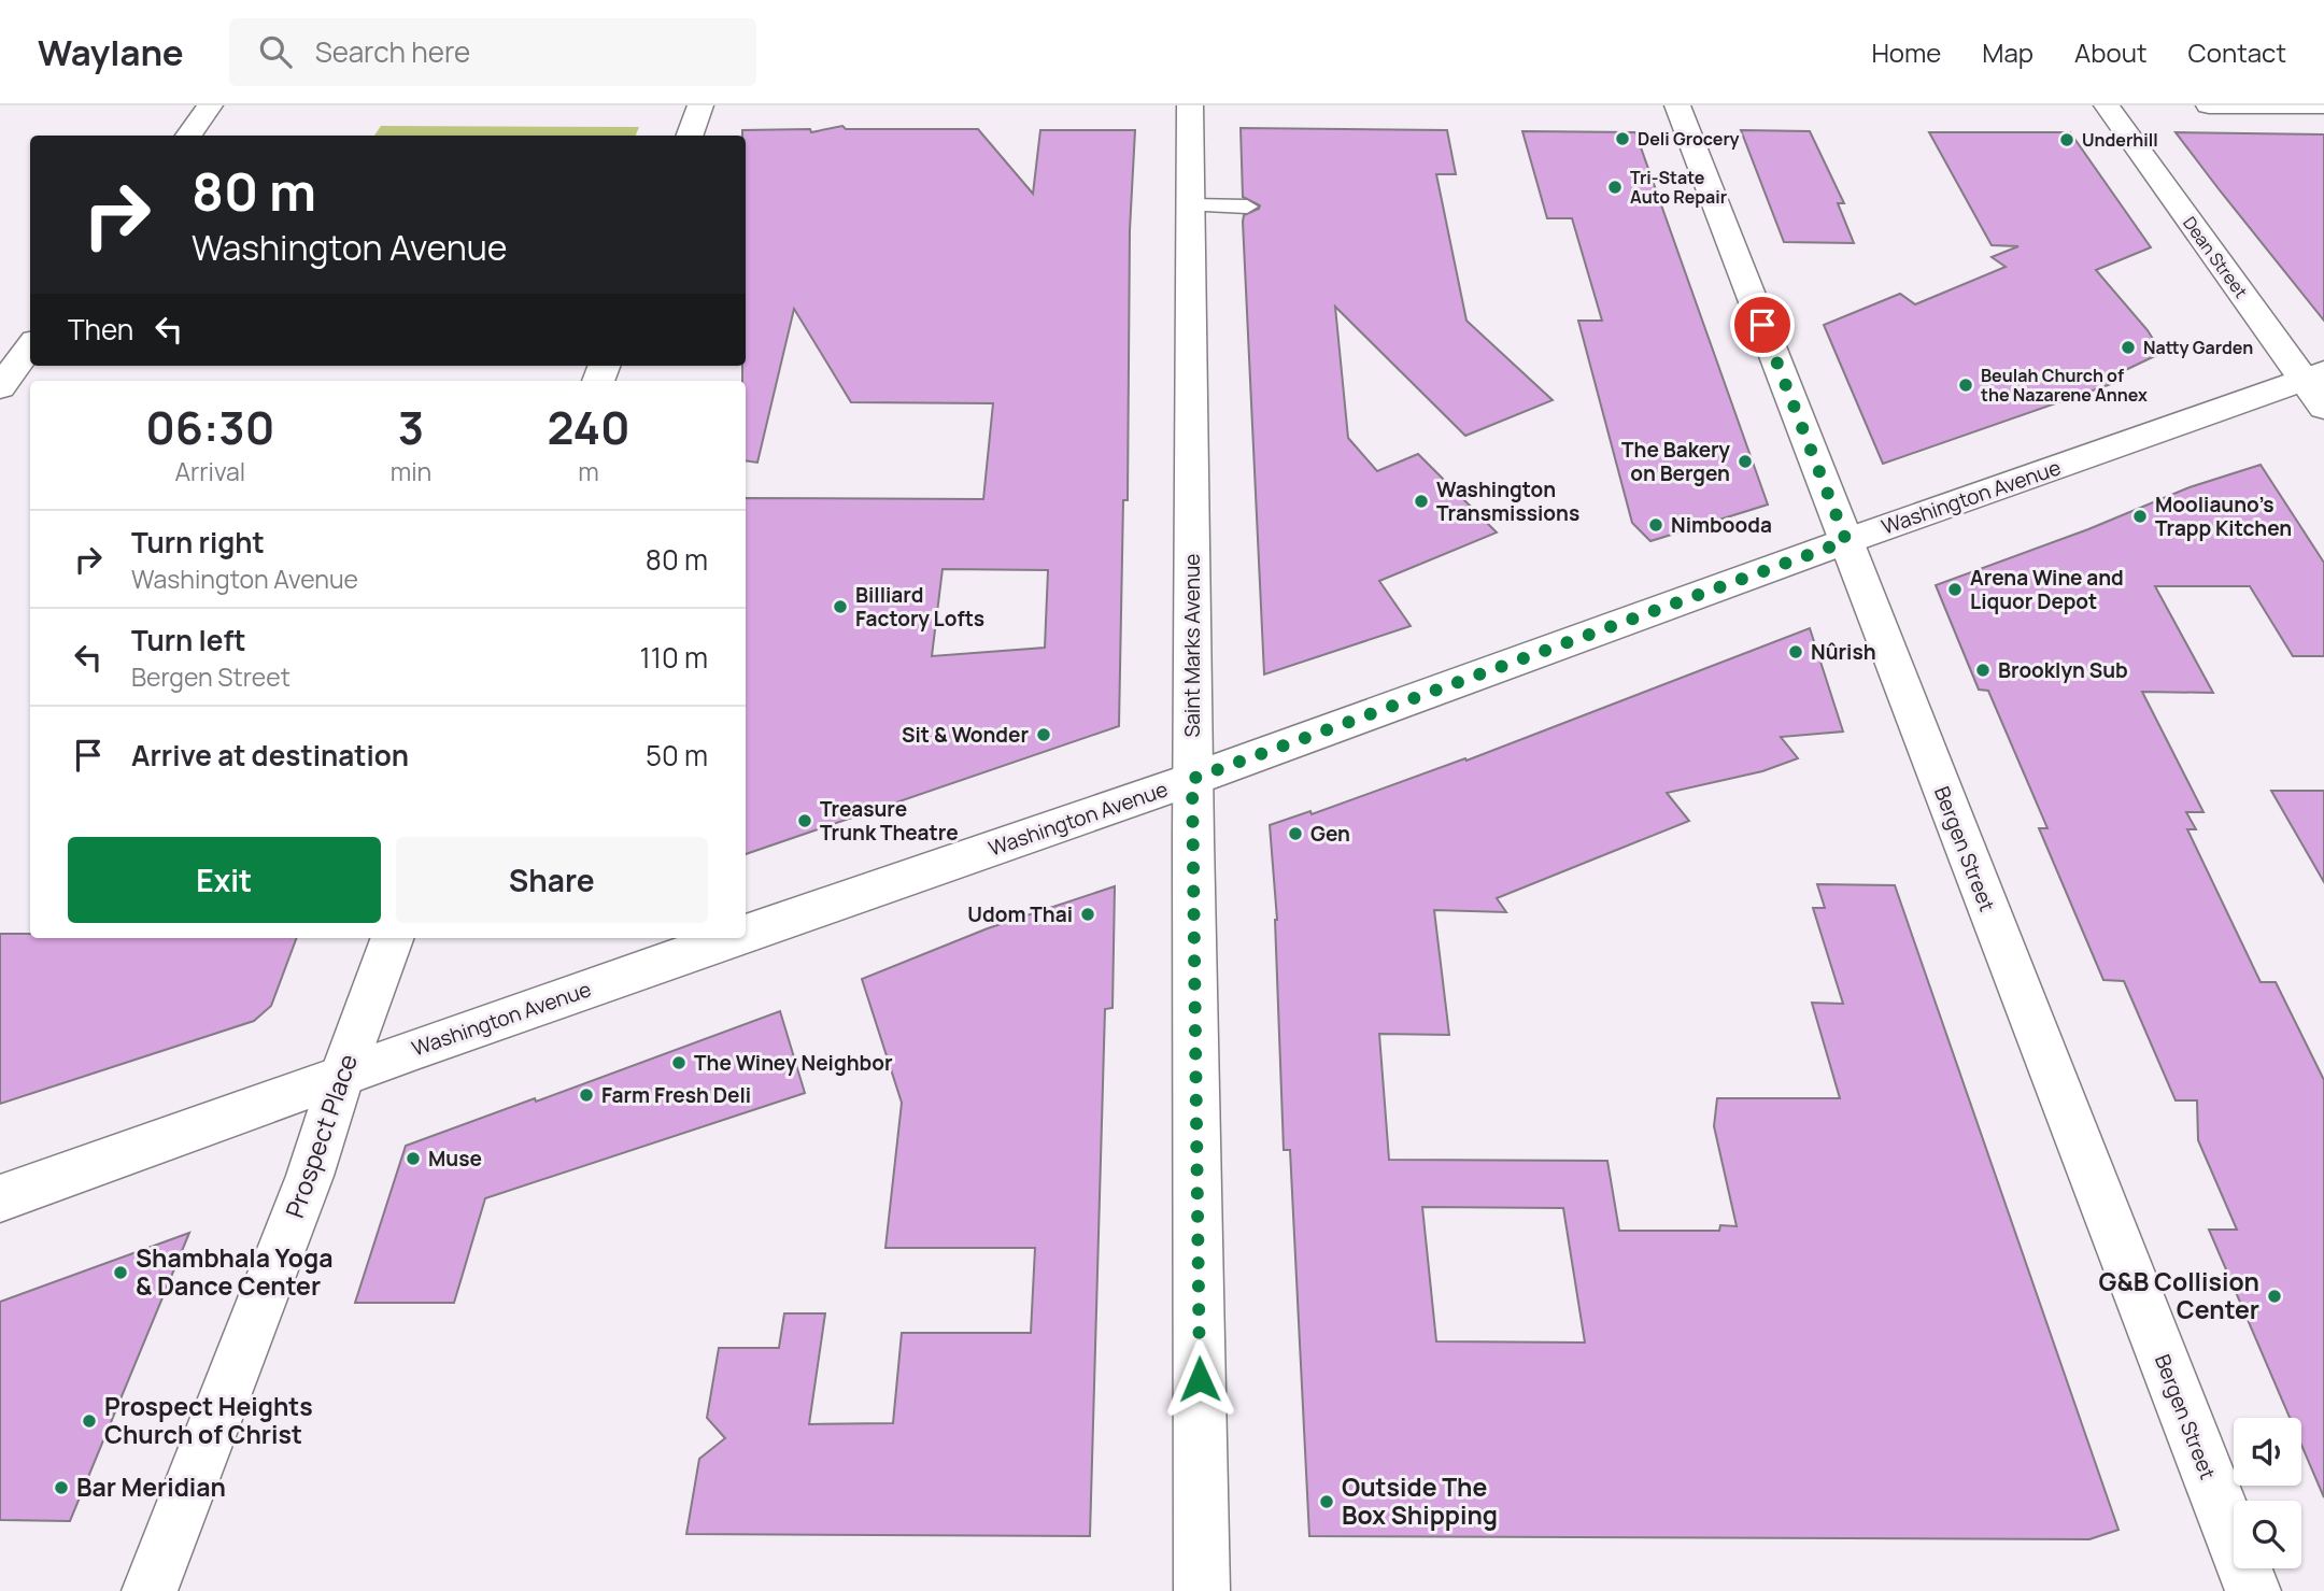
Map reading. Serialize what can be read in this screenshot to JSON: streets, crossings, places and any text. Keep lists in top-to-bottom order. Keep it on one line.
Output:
{"streets":{"street":["Dean Street","Washington Avenue","Saint Marks Avenue","Bergen Street","Prospect Place"]},"crossings":[["Dean Street","Washington Avenue"],["Washington Avenue","Saint Marks Avenue"],["Washington Avenue","Bergen Street"],["Washington Avenue","Prospect Place"]],"places":["Deli Grocery","Underhill","Tri-State Auto Repair","Natty Garden","Beulah Church of the Nazarene Annex","The Bakery on Bergen","Washington Transmissions","Mooliauno’s Trapp Kitchen","Nimbooda","Arena Wine and Liquor Depot","Billiard Factory Lofts","Nûrish","Brooklyn Sub","Sit & Wonder","Treasure Trunk Theatre","Gen","Udom Thai","The Winey Neighbor","Farm Fresh Deli","Muse","Shambhala Yoga & Dance Center","G&B Collision Center","Prospect Heights Church of Christ","Bar Meridian","Outside The Box Shipping"],"page":{"header":"Waylane","search":"Search here","nav":["Home","Map","About","Contact"],"turn":["80 m","Washington Avenue"],"then":"Then","eta":["06:30","Arrival","3","min","240","m"],"list":[{"name":"Turn right","note":"Washington Avenue","value":"80 m"},{"name":"Turn left","note":"Bergen Street","value":"110 m"},{"name":"Arrive at destination","value":"50 m"}],"buttons":["Exit","Share"]}}
